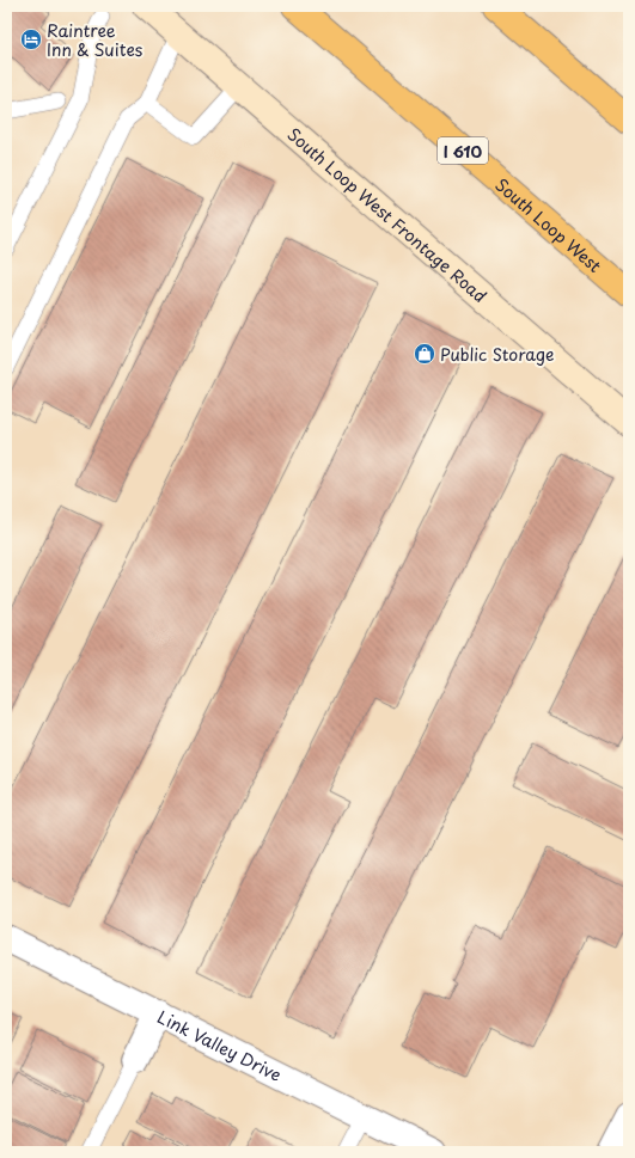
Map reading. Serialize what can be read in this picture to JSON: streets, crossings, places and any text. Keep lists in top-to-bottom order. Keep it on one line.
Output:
{"streets":{"highway":["I 610","South Loop West"],"main road":["South Loop West Frontage Road"],"street":["Link Valley Drive"]},"places":{"hotel":["Raintree Inn & Suites"],"shop":["Public Storage"]}}
